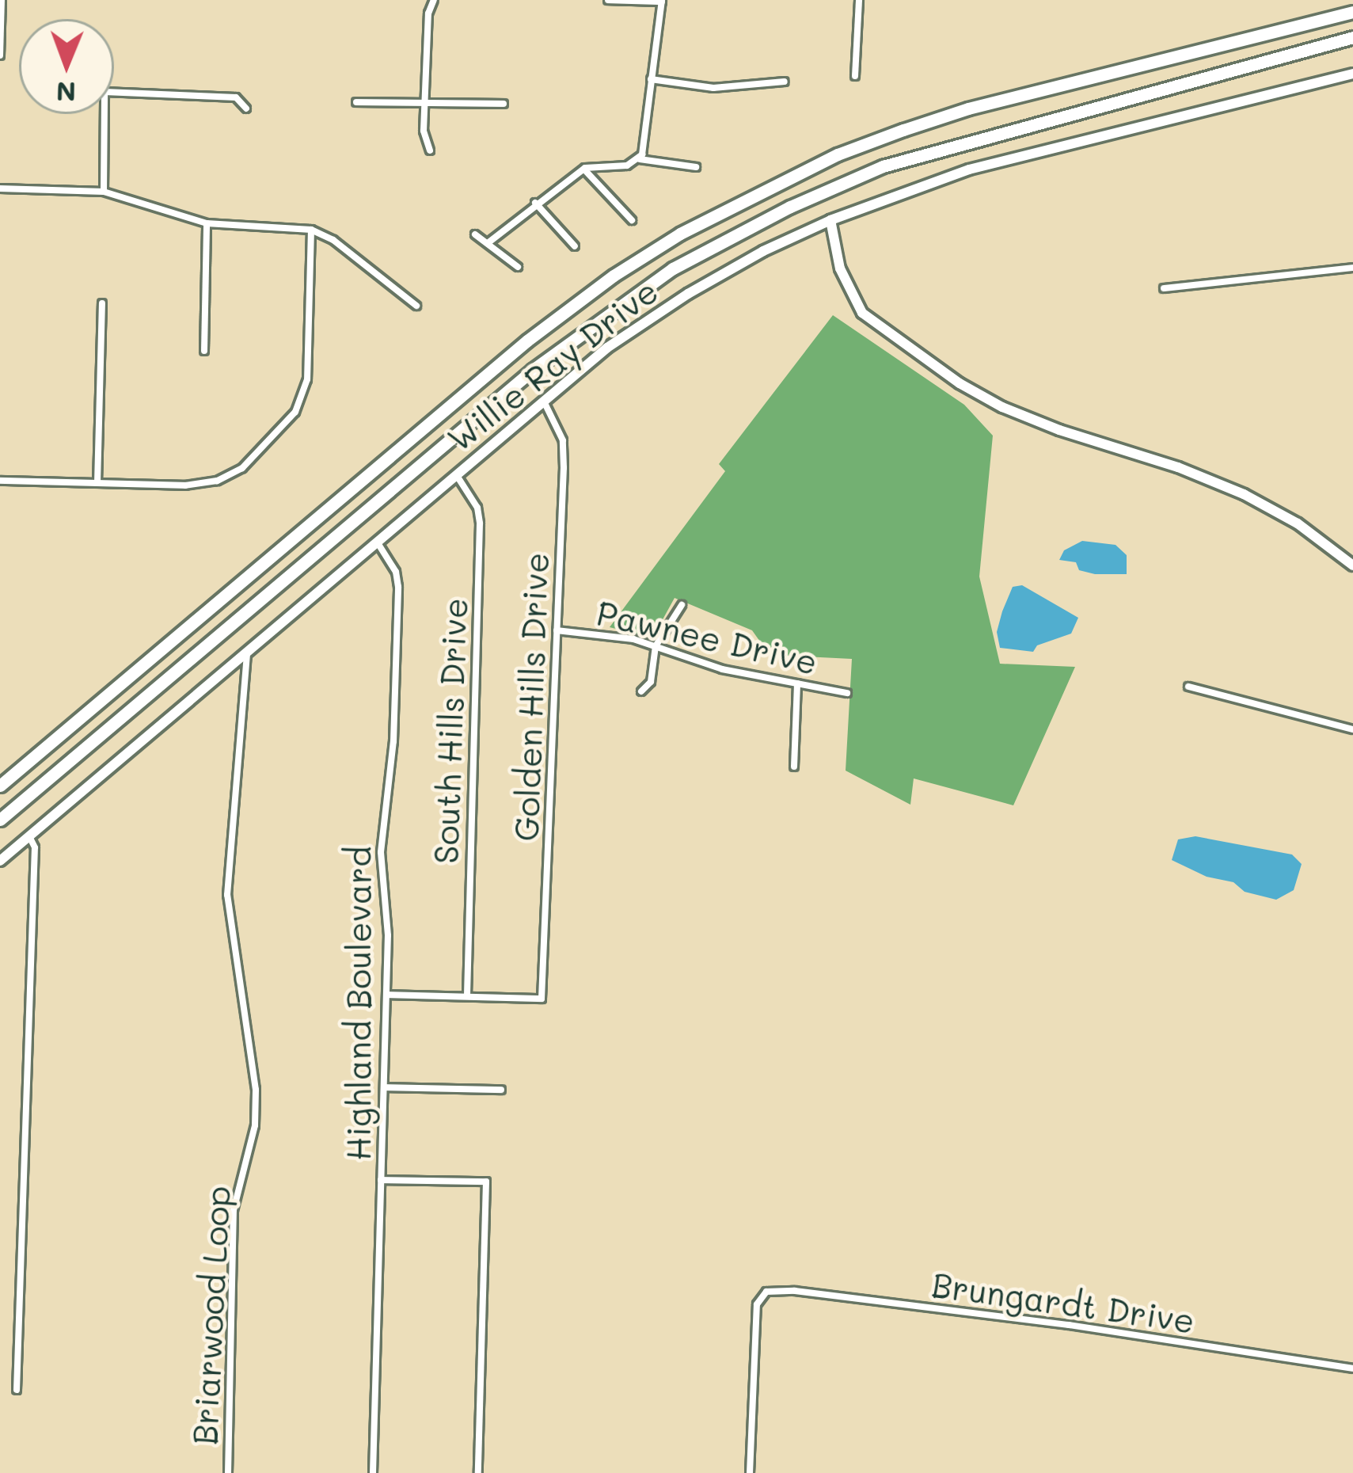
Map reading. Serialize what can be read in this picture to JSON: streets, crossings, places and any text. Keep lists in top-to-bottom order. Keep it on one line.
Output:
{"streets":{"street":["Willie Ray Drive","Pawnee Drive","Golden Hills Drive","South Hills Drive","Highland Boulevard","Brungardt Drive","Briarwood Loop"]},"crossings":[["Willie Ray Drive","Golden Hills Drive"],["Willie Ray Drive","South Hills Drive"],["Willie Ray Drive","Highland Boulevard"],["Willie Ray Drive","Briarwood Loop"],["Pawnee Drive","Golden Hills Drive"],["Golden Hills Drive","South Hills Drive"]],"north":"bottom"}
